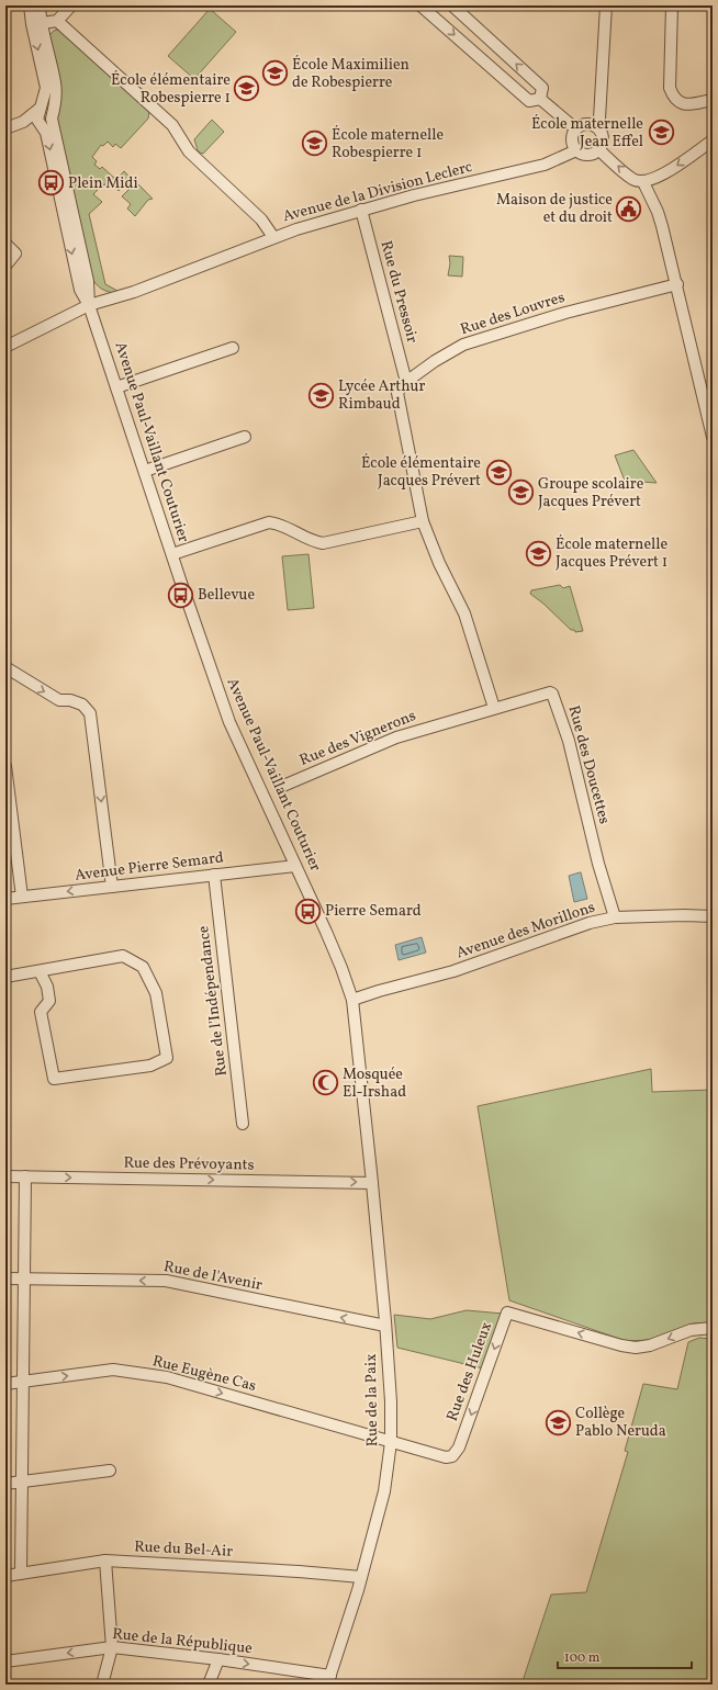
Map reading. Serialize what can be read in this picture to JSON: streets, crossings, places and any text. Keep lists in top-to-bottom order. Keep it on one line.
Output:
{"streets":{"street":["Avenue de la Division Leclerc","Rue du Pressoir","Rue des Louvres","Avenue Paul-Vaillant Couturier","Rue des Vignerons","Rue des Doucettes","Avenue Pierre Semard","Avenue des Morillons","Rue de l'Indépendance","Rue des Prévoyants","Rue de l'Avenir","Rue des Huleux","Rue Eugène Cas","Rue de la Paix","Rue du Bel-Air","Rue de la République"]},"crossings":[["Avenue de la Division Leclerc","Rue du Pressoir"],["Avenue de la Division Leclerc","Avenue Paul-Vaillant Couturier"],["Rue du Pressoir","Rue des Louvres"],["Avenue Paul-Vaillant Couturier","Avenue Pierre Semard"],["Avenue Paul-Vaillant Couturier","Avenue des Morillons"],["Avenue Paul-Vaillant Couturier","Rue de la Paix"],["Rue des Vignerons","Rue des Doucettes"],["Rue des Doucettes","Avenue des Morillons"],["Avenue Pierre Semard","Rue de l'Indépendance"],["Rue des Prévoyants","Rue de la Paix"],["Rue de l'Avenir","Rue de la Paix"],["Rue des Huleux","Rue Eugène Cas"],["Rue des Huleux","Rue de la Paix"],["Rue Eugène Cas","Rue de la Paix"],["Rue de la Paix","Rue du Bel-Air"],["Rue de la Paix","Rue de la République"]],"one_way":["Rue des Prévoyants","Rue de l'Avenir","Rue Eugène Cas"],"places":{"school or university":["École Maximilien de Robespierre","École élémentaire Robespierre 1","École maternelle Jean Effel","École maternelle Robespierre 1","Lycée Arthur Rimbaud","École élémentaire Jacques Prévert","Groupe scolaire Jacques Prévert","École maternelle Jacques Prévert 1","Collège Pablo Neruda"],"bus stop":["Plein Midi","Bellevue","Pierre Semard"],"public building":["Maison de justice et du droit"],"mosque":["Mosquée El-Irshad"]},"scale_bar":"100 m"}
